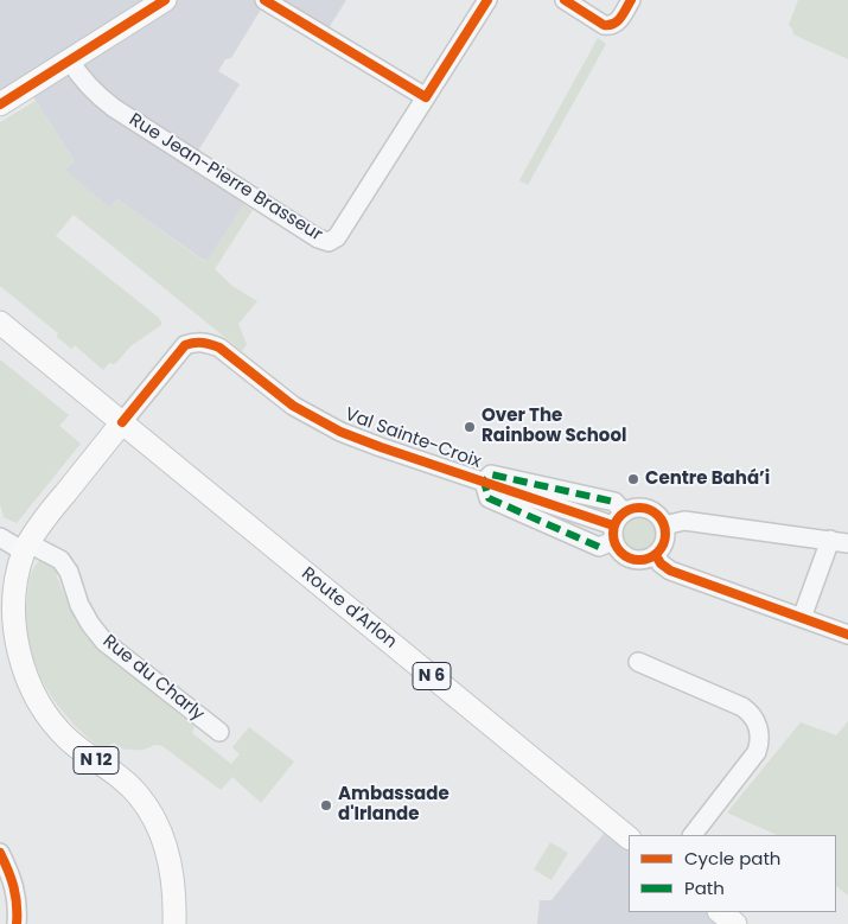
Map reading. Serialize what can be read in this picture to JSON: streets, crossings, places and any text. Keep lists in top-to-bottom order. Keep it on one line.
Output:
{"streets":{"main road":["Route d'Arlon","N 6","N 12"],"street":["Rue Jean-Pierre Brasseur","Val Sainte-Croix","Rue du Charly"]},"crossings":[["Val Sainte-Croix","Route d'Arlon"],["Val Sainte-Croix","N 6"],["Val Sainte-Croix","N 12"],["Route d'Arlon","N 6"],["Route d'Arlon","N 12"],["N 6","N 12"],["Rue du Charly","N 12"]],"places":["Over The Rainbow School","Centre Bahá’i","Ambassade d'Irlande"],"legend":["Cycle path","Path"]}
